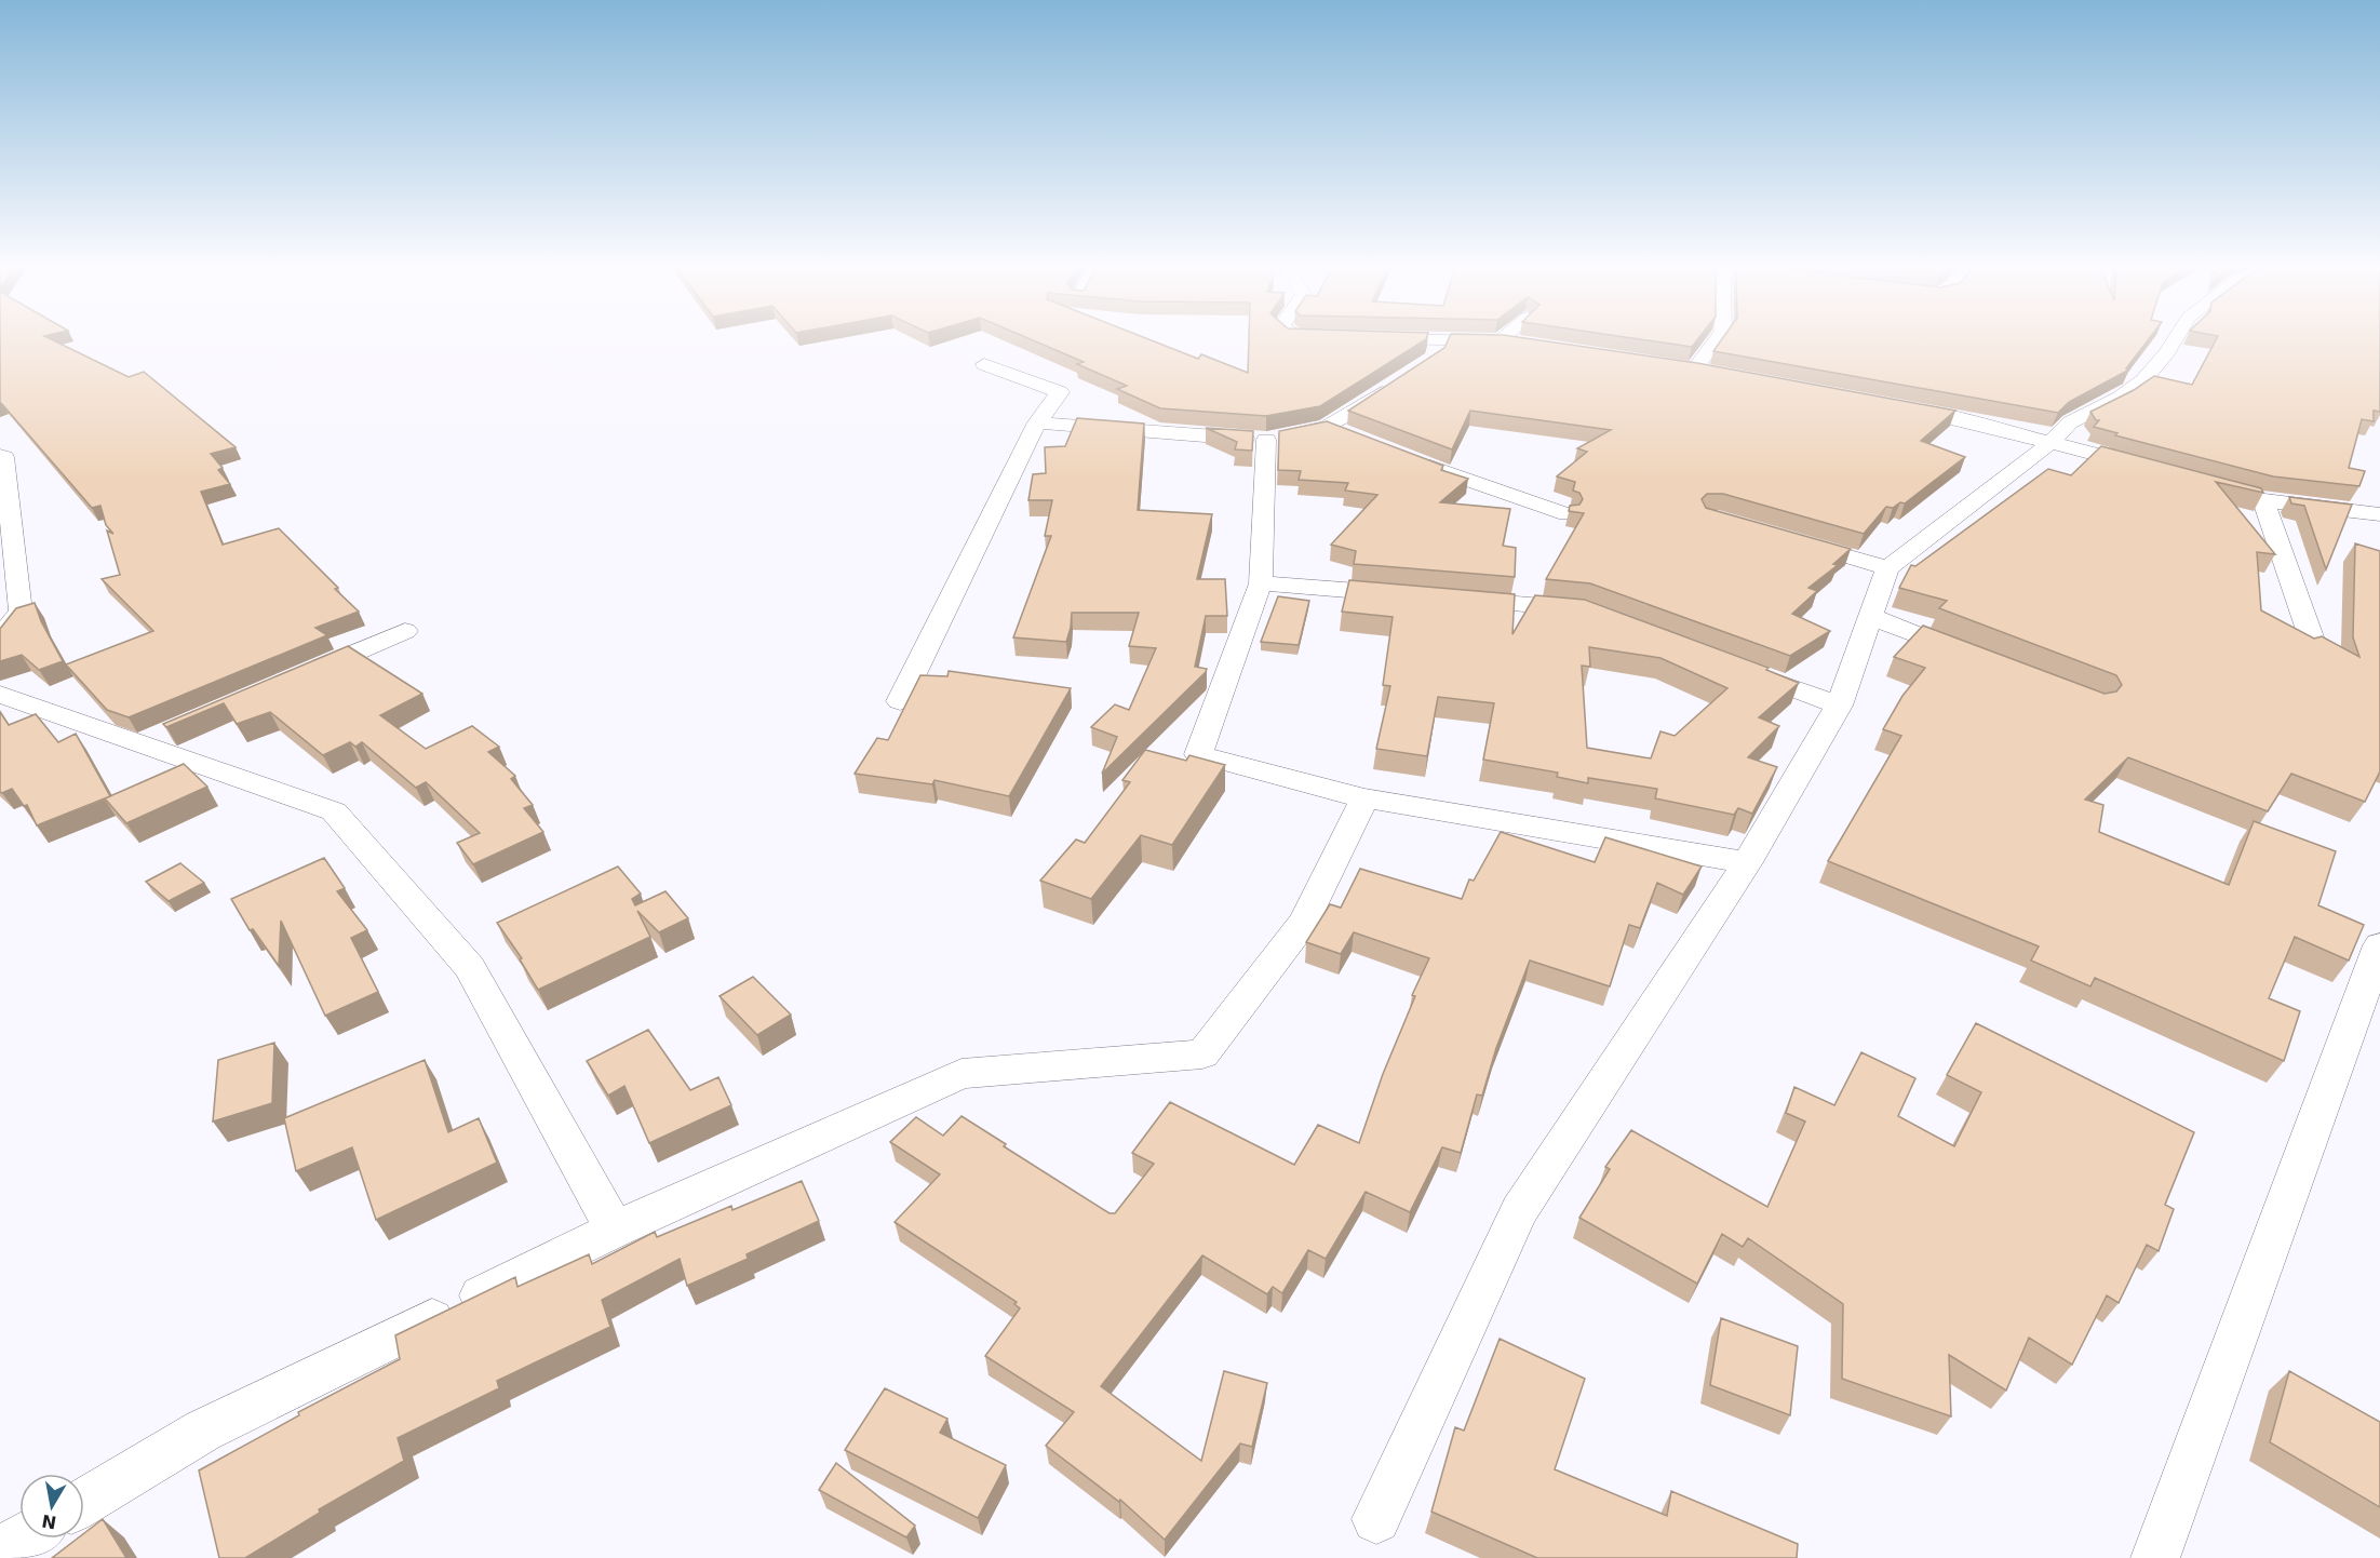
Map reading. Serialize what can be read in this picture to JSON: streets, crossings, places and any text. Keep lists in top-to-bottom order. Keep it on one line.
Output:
{"north":"bottom"}
